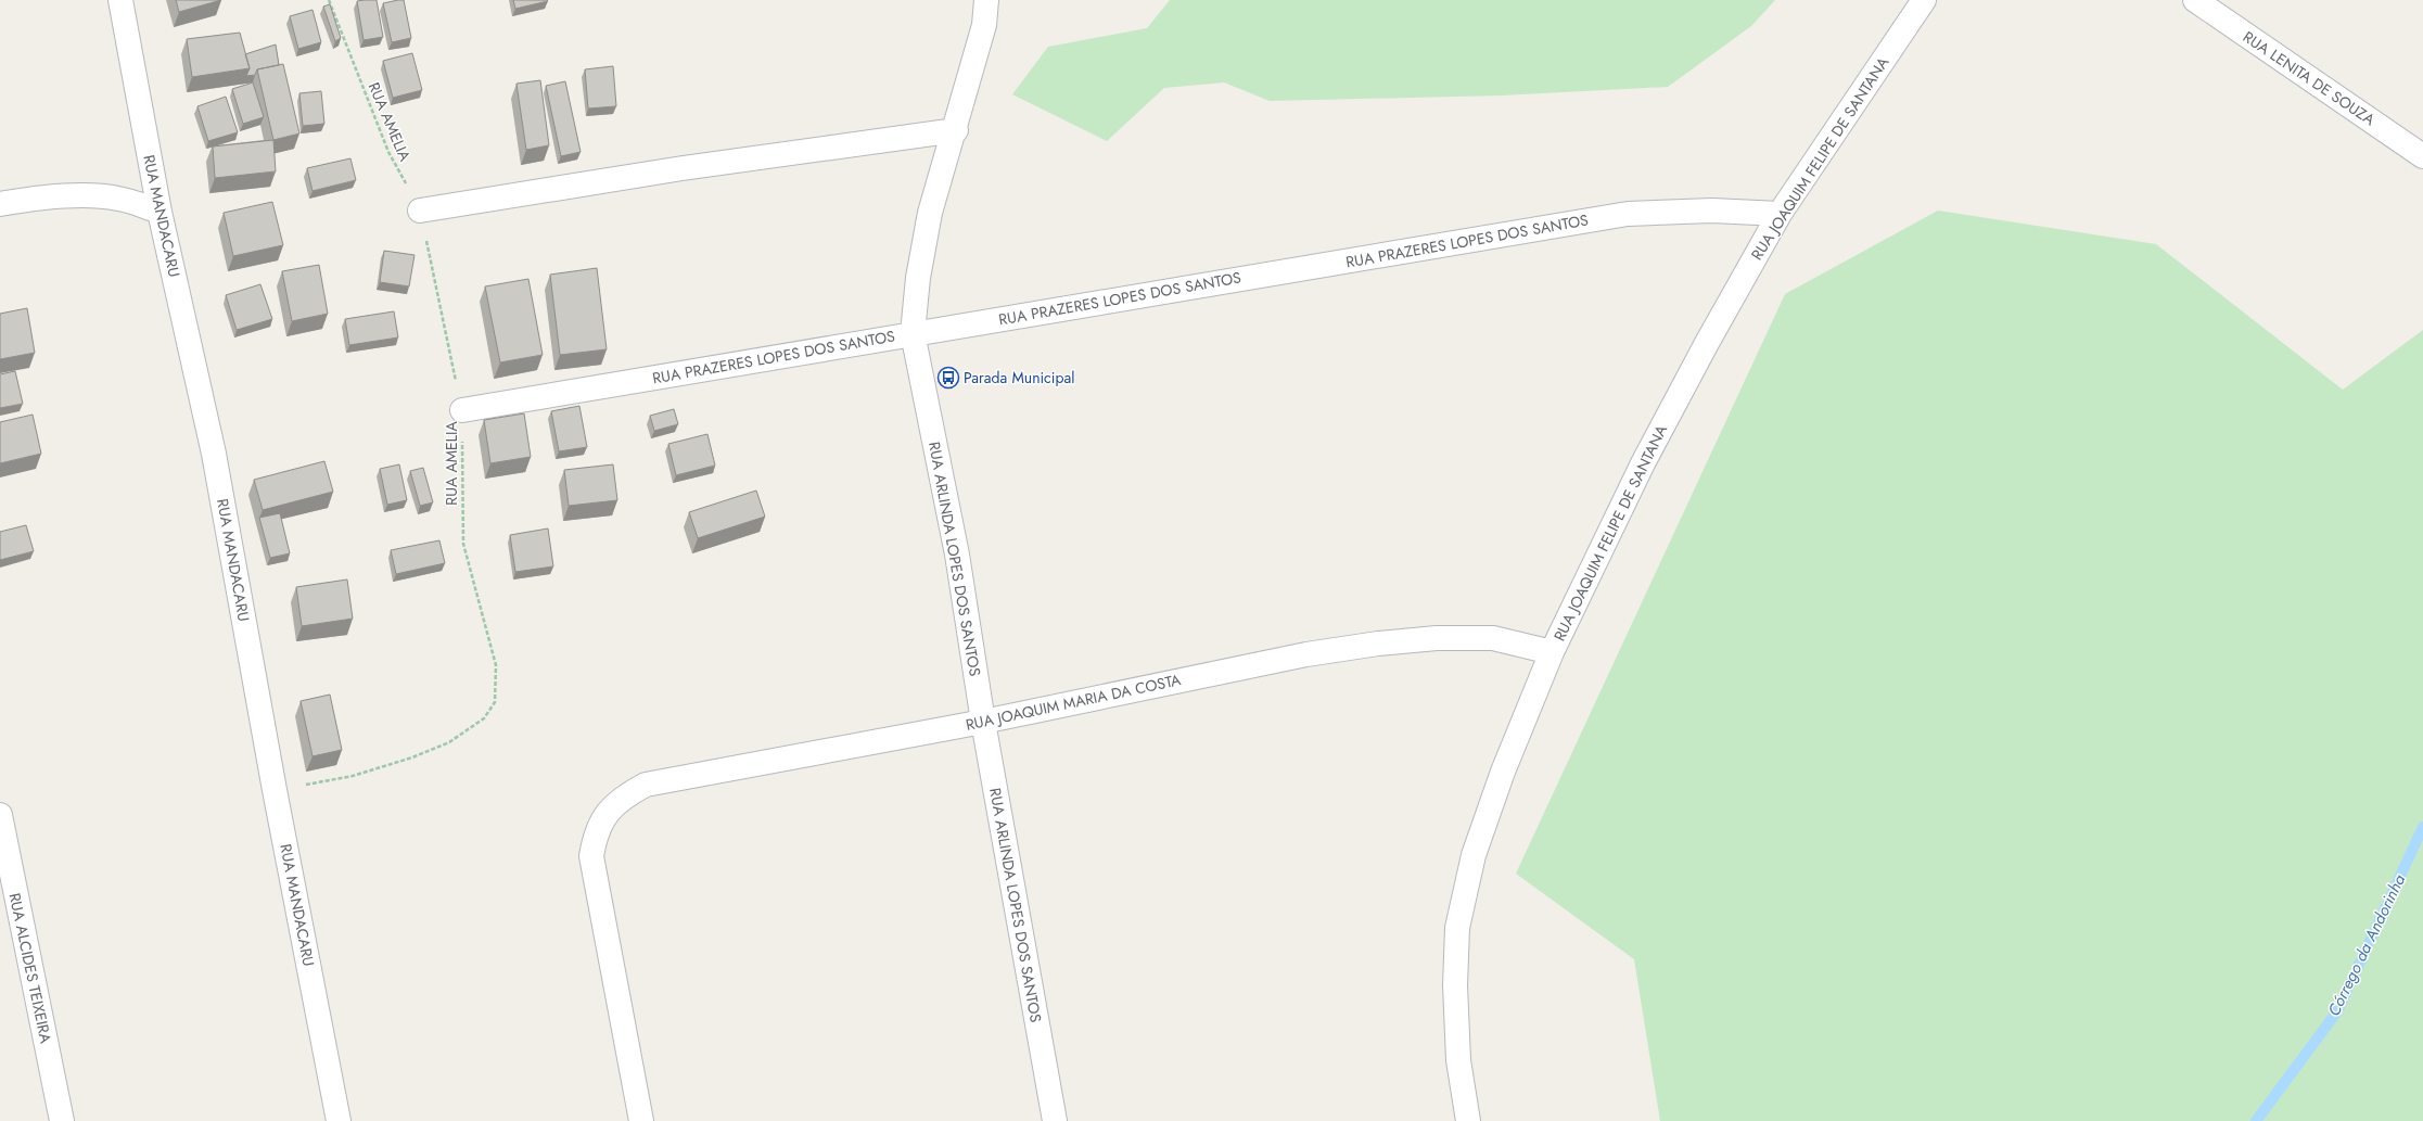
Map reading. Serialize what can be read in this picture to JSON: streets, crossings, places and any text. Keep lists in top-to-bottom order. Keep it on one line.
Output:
{"streets":{"street":["RUA LENITA DE SOUZA","RUA JOAQUIM FELIPE DE SANTANA","RUA MANDACARU","RUA PRAZERES LOPES DOS SANTOS","RUA ARLINDA LOPES DOS SANTOS","RUA JOAQUIM MARIA DA COSTA","RUA ALCIDES TEIXEIRA"],"path":["RUA AMELIA"]},"crossings":[["RUA AMELIA","RUA MANDACARU"],["RUA AMELIA","RUA PRAZERES LOPES DOS SANTOS"],["RUA JOAQUIM FELIPE DE SANTANA","RUA PRAZERES LOPES DOS SANTOS"],["RUA JOAQUIM FELIPE DE SANTANA","RUA JOAQUIM MARIA DA COSTA"],["RUA PRAZERES LOPES DOS SANTOS","RUA ARLINDA LOPES DOS SANTOS"],["RUA ARLINDA LOPES DOS SANTOS","RUA JOAQUIM MARIA DA COSTA"]],"water":["Córrego da Andorinha"],"places":{"bus stop":["Parada Municipal"]}}
